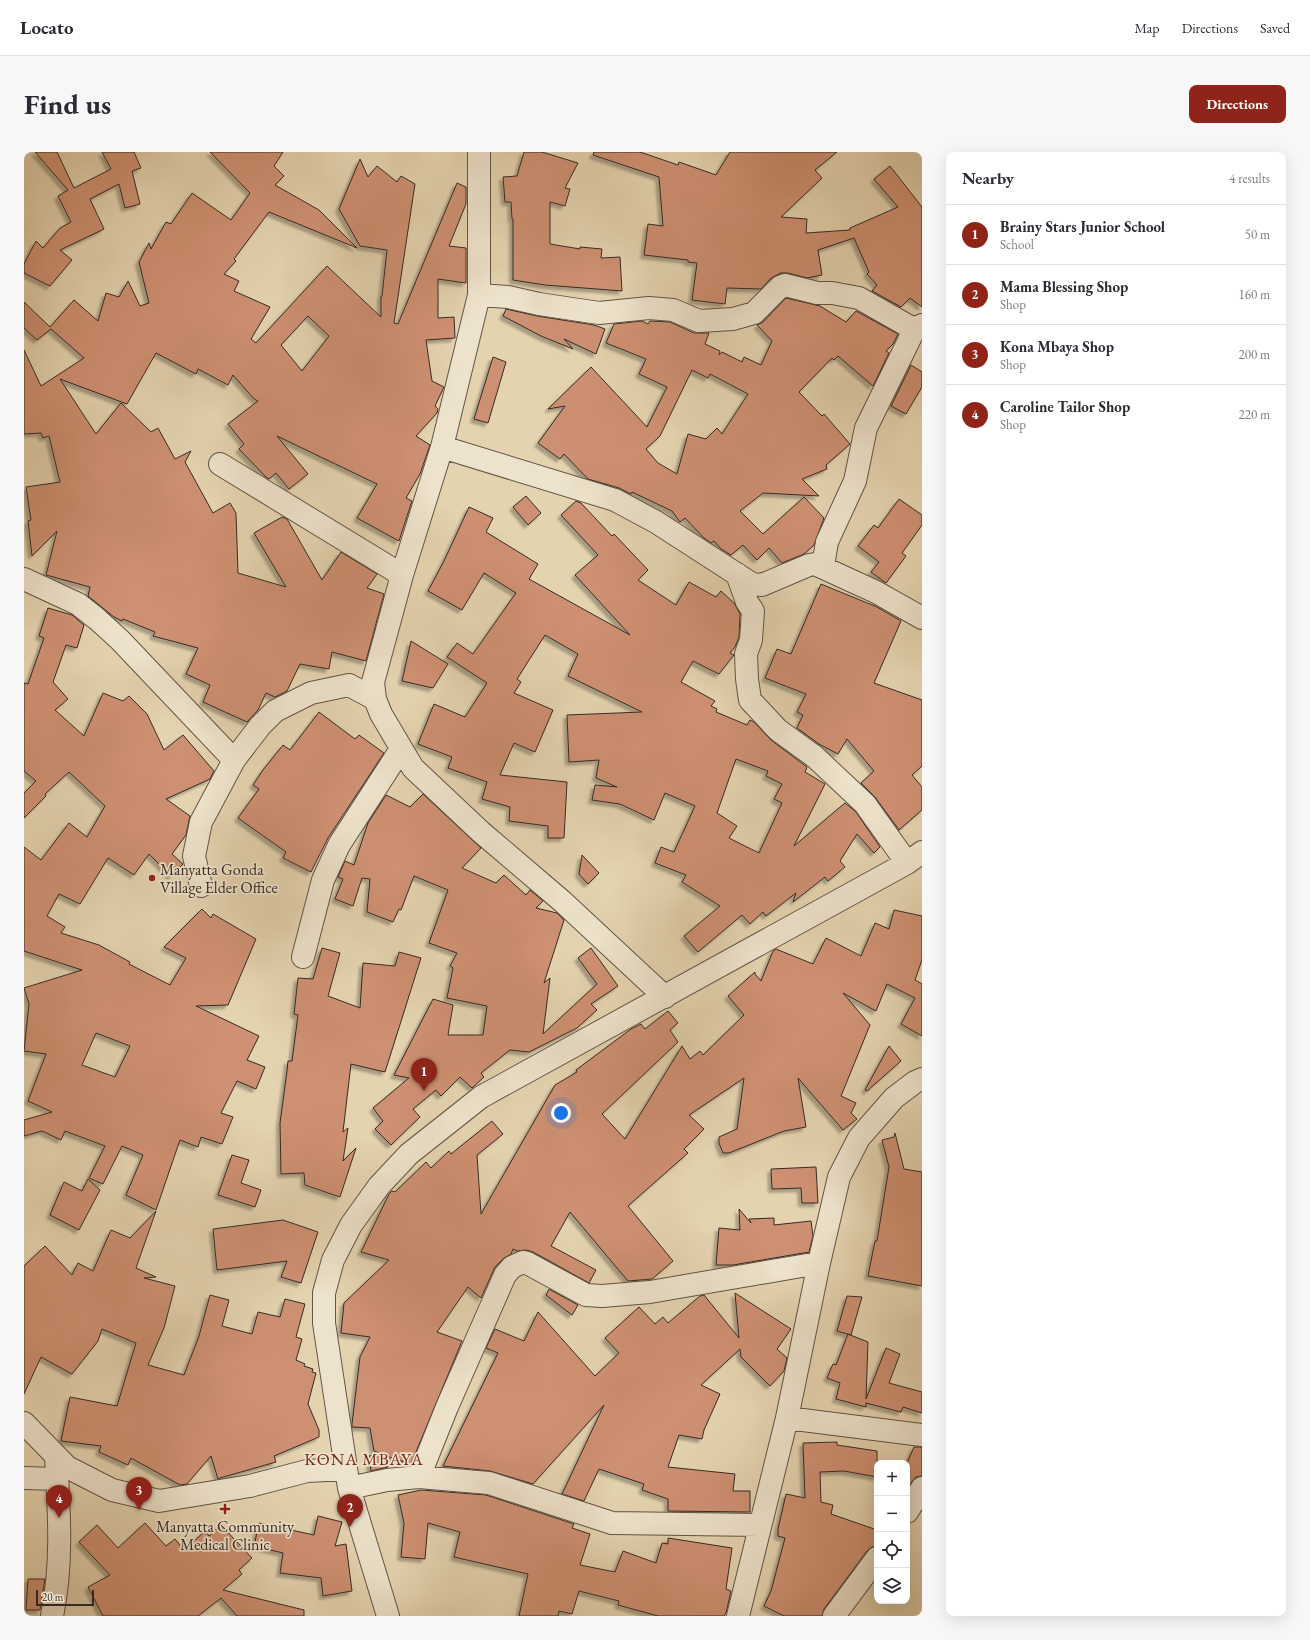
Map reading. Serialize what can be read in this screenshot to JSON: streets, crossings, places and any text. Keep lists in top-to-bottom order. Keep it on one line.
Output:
{"districts":["KONA MBAYA"],"places":{"other":["Manyatta Gonda Village Elder Office"],"health":["Manyatta Community Medical Clinic"]},"scale_bar":"20 m","page":{"header":"Locato","nav":["Map","Directions","Saved"],"buttons":"Directions","title":"Find us","heading":["Nearby","4 results"],"list":[{"mark":"1","name":"Brainy Stars Junior School","note":"School","value":"50 m"},{"mark":"2","name":"Mama Blessing Shop","note":"Shop","value":"160 m"},{"mark":"3","name":"Kona Mbaya Shop","note":"Shop","value":"200 m"},{"mark":"4","name":"Caroline Tailor Shop","note":"Shop","value":"220 m"}],"pins":["1","3","4","2"],"map_buttons":["+","−"],"scale":"20 m"}}
